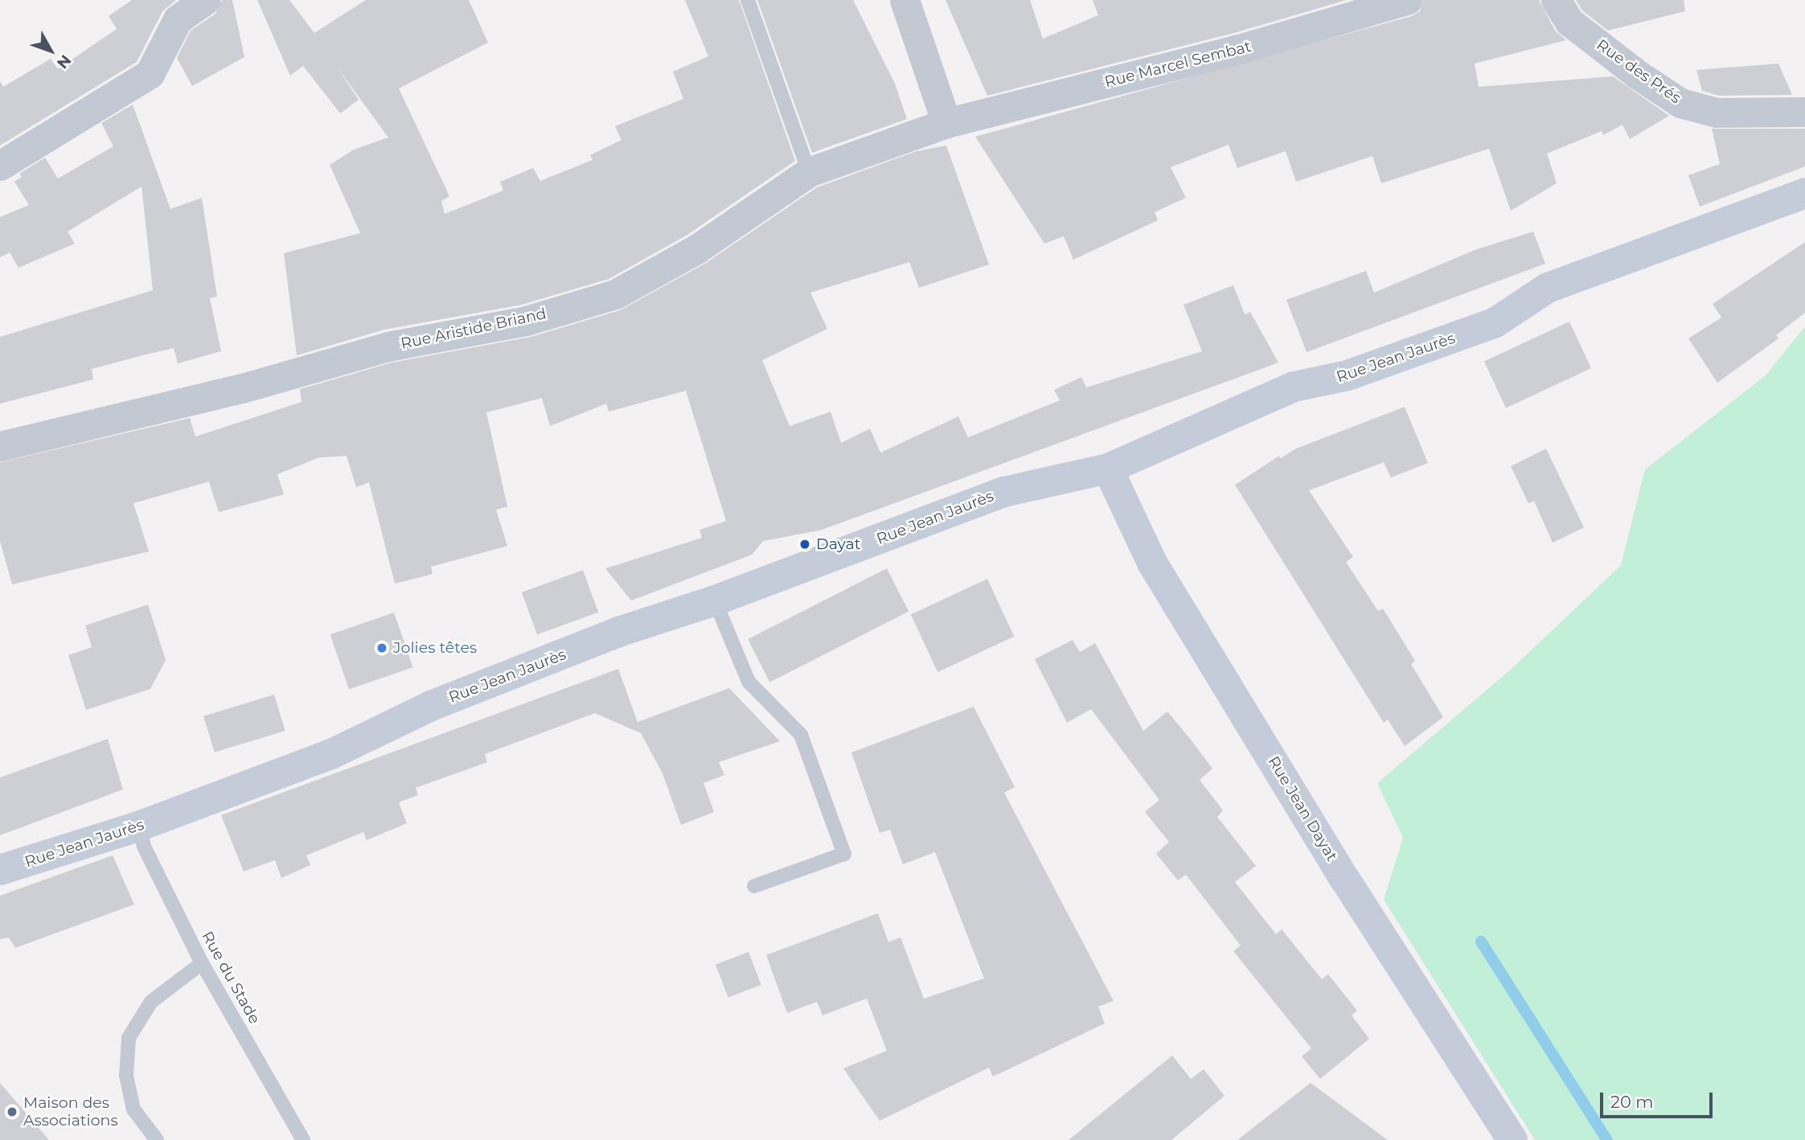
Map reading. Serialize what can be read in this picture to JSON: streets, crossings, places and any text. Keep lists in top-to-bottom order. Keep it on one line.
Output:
{"streets":{"street":["Rue Marcel Sembat","Rue des Prés","Rue Aristide Briand","Rue Jean Jaurès","Rue Jean Dayat"],"lane":["Rue du Stade"]},"crossings":[["Rue Marcel Sembat","Rue Aristide Briand"],["Rue Jean Jaurès","Rue Jean Dayat"],["Rue Jean Jaurès","Rue du Stade"]],"places":["Dayat","Jolies têtes","Maison des Associations"],"scale_bar":"20 m","north":"bottom right"}
